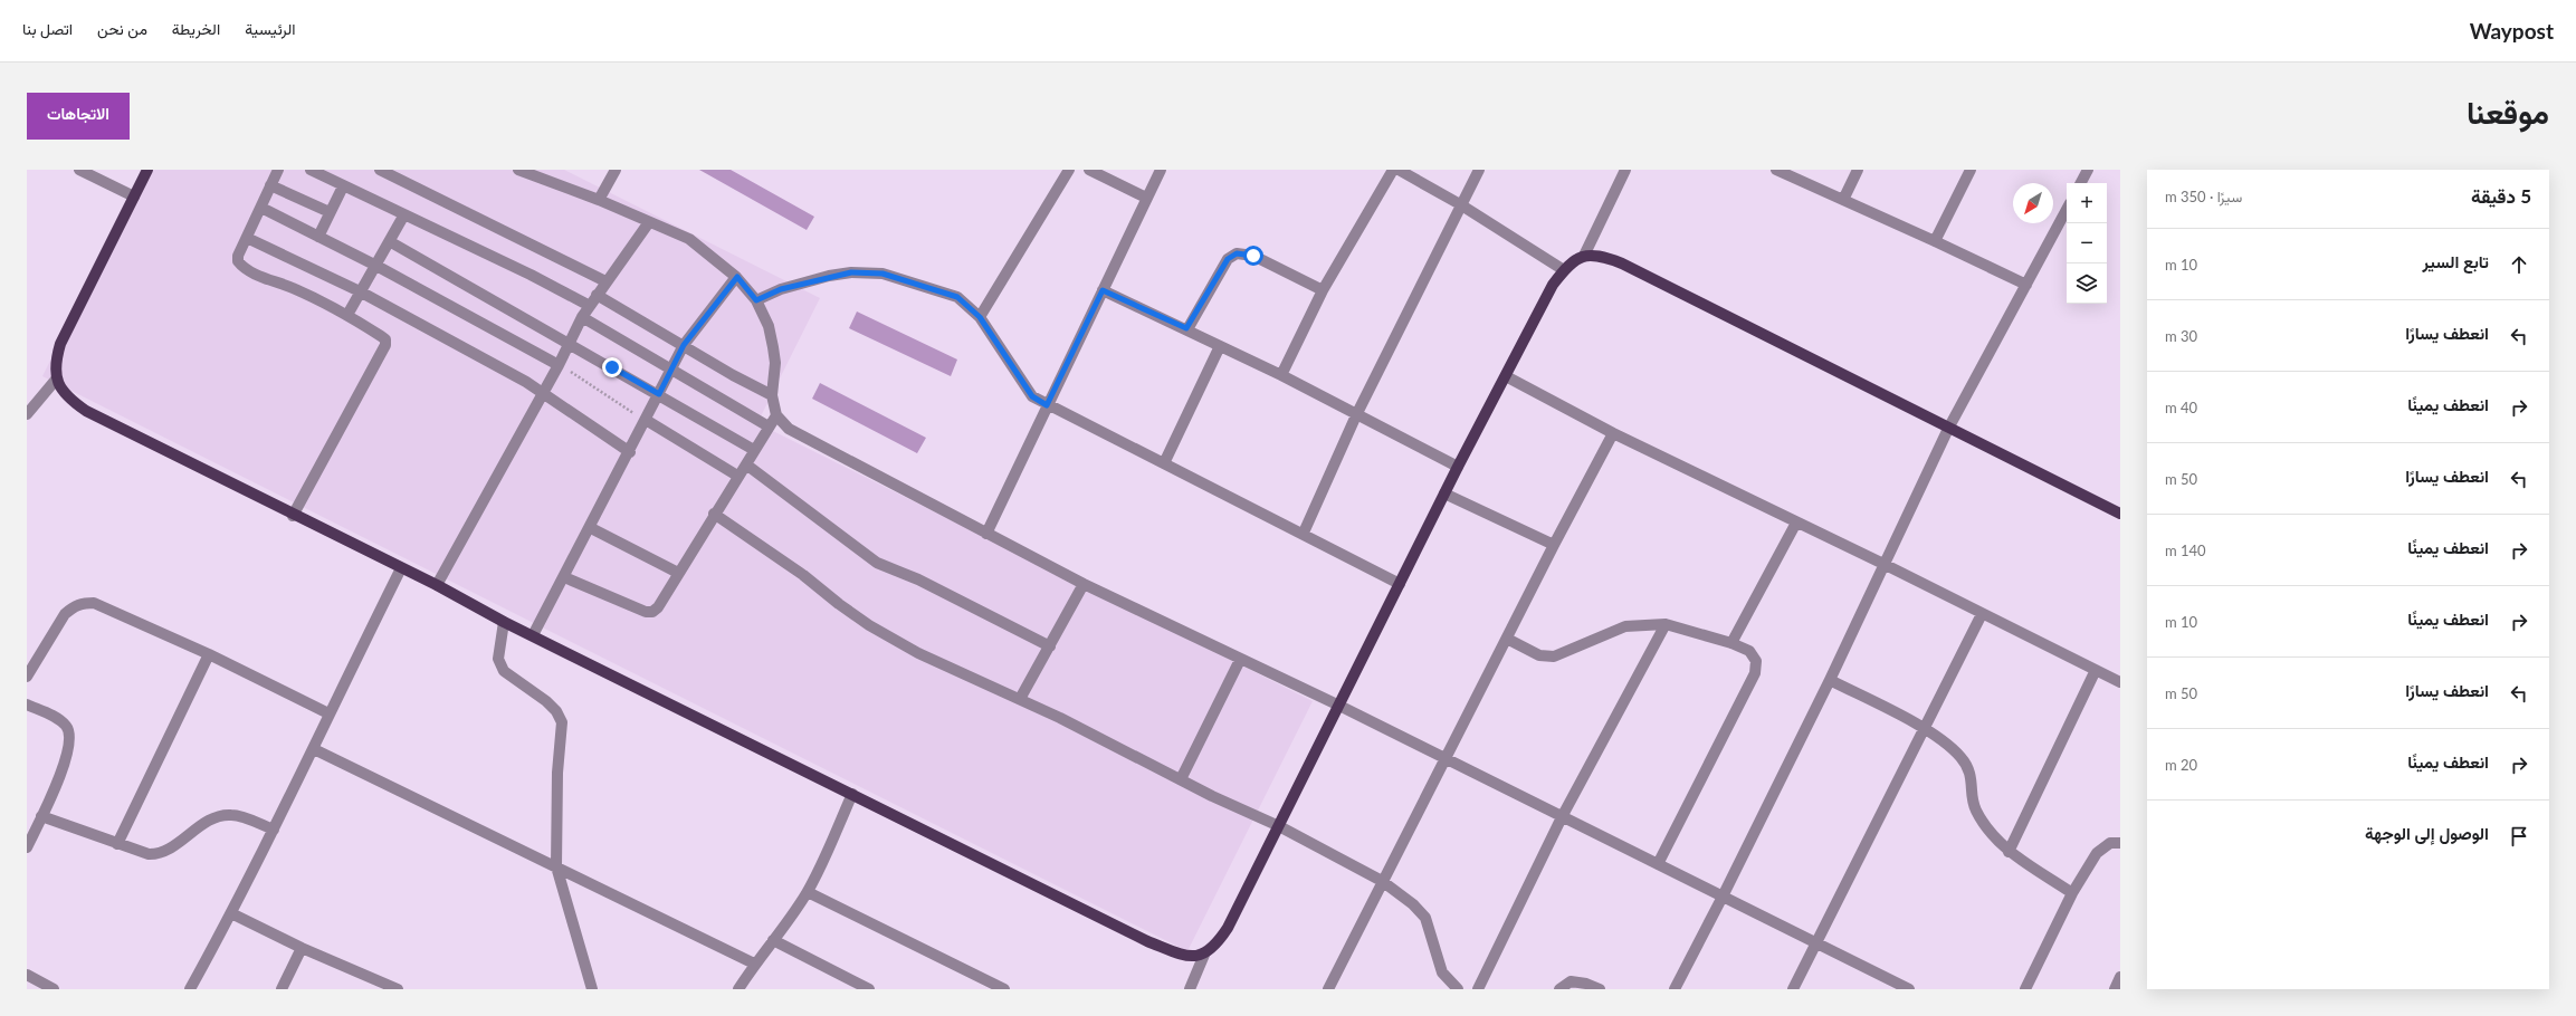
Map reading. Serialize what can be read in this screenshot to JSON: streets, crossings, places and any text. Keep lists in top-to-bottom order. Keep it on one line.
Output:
{"north":"bottom left","page":{"header":"Waypost","nav":["الرئيسية","الخريطة","من نحن","اتصل بنا"],"title":"موقعنا","buttons":"الاتجاهات","heading":["5 دقيقة","سيرًا · 350 m"],"map_buttons":["+","−"],"list":[["تابع السير","10 m"],["انعطف يسارًا","30 m"],["انعطف يمينًا","40 m"],["انعطف يسارًا","50 m"],["انعطف يمينًا","140 m"],["انعطف يمينًا","10 m"],["انعطف يسارًا","50 m"],["انعطف يمينًا","20 m"],"الوصول إلى الوجهة"]}}
